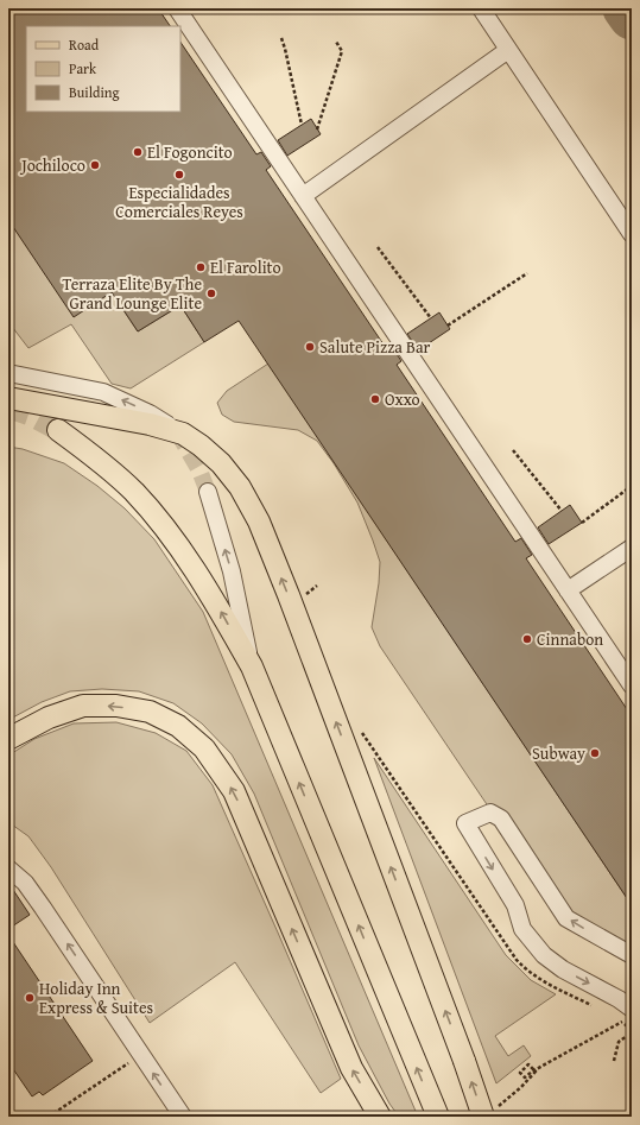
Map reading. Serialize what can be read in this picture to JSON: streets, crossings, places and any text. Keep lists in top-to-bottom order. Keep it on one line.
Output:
{"places":["El Fogoncito","Jochiloco","Especialidades Comerciales Reyes","El Farolito","Terraza Elite By The Grand Lounge Elite","Salute Pizza Bar","Oxxo","Cinnabon","Subway","Holiday Inn Express & Suites"],"legend":["Road","Park","Building"]}
